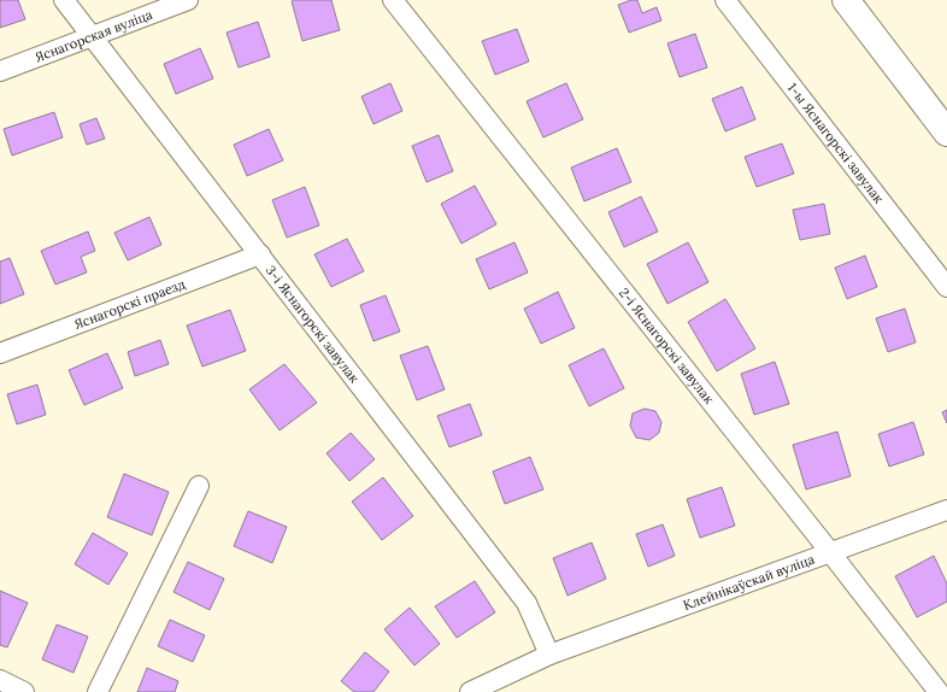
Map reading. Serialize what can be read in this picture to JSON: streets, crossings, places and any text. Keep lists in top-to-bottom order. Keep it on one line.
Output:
{"streets":{"street":["Яснагорская вуліца","1-ы Яснагорскі завулак","Яснагорскі праезд","3-і Яснагорскі завулак","2-і Яснагорскі завулак","Клейнікаўскай вуліца"]},"crossings":[["Яснагорская вуліца","3-і Яснагорскі завулак"],["Яснагорскі праезд","3-і Яснагорскі завулак"],["3-і Яснагорскі завулак","Клейнікаўскай вуліца"],["2-і Яснагорскі завулак","Клейнікаўскай вуліца"]]}
